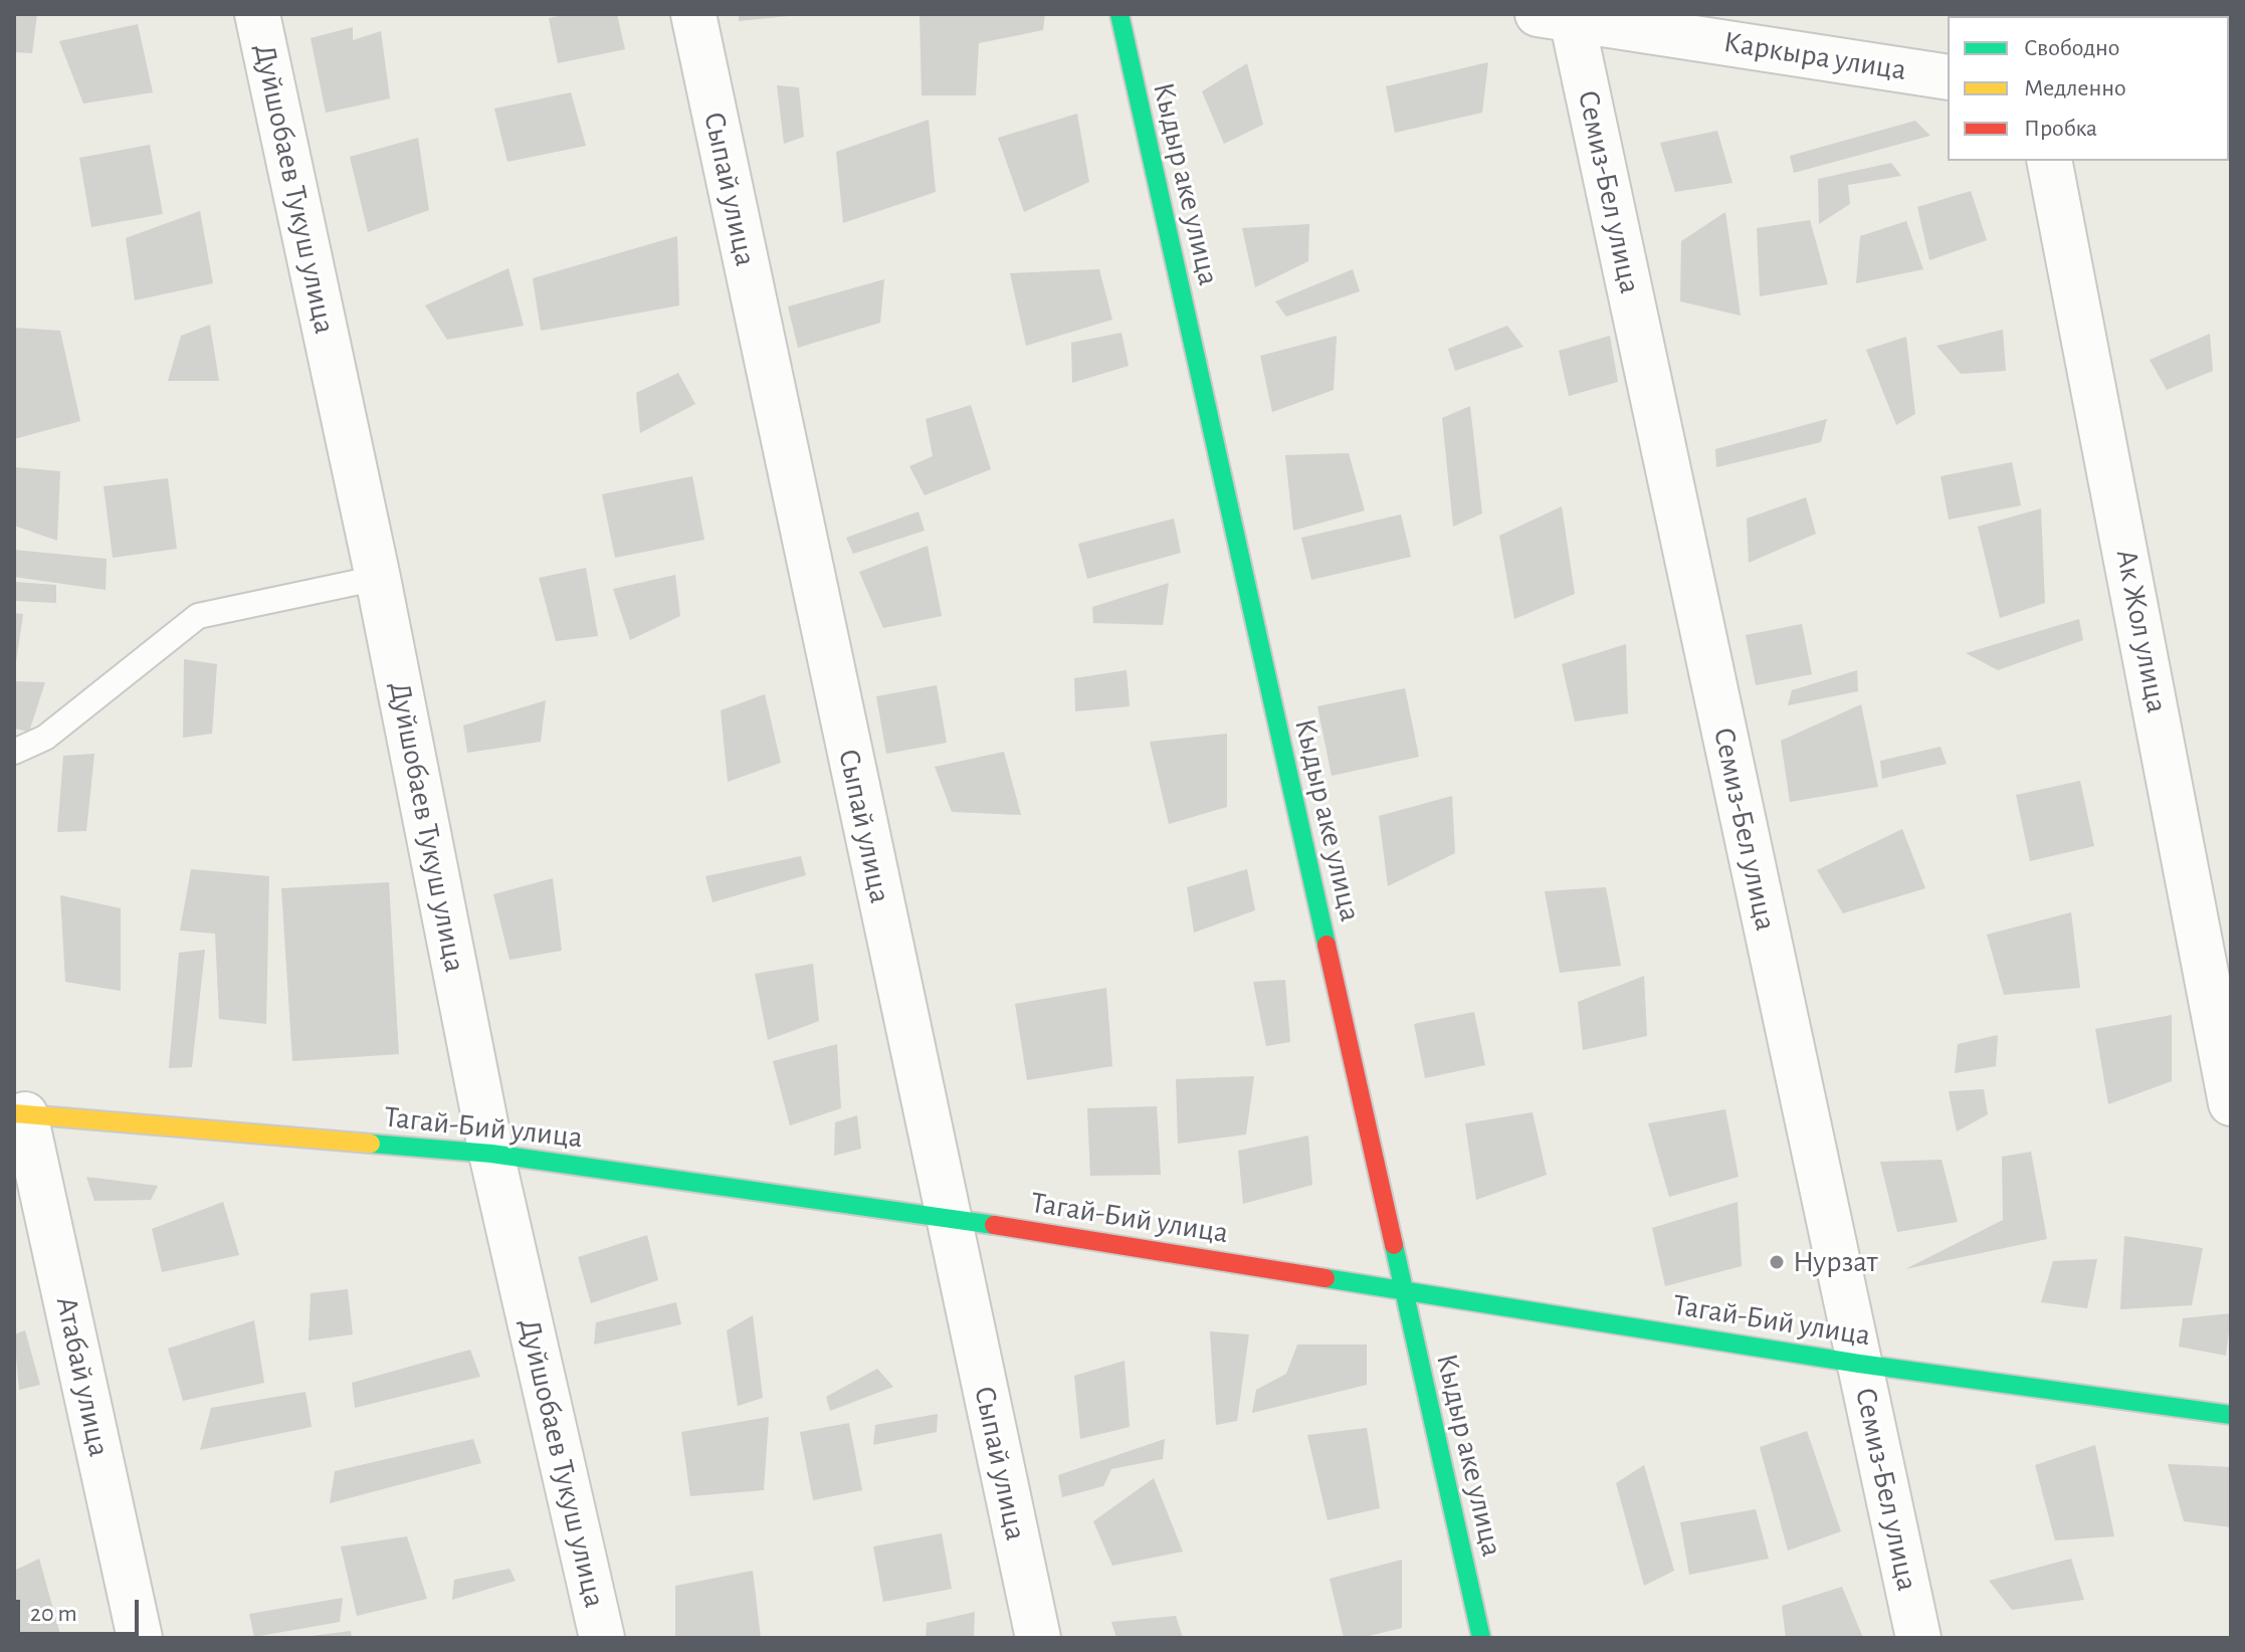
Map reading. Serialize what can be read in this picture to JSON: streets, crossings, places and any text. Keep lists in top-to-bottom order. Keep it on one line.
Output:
{"streets":{"street":["Каркыра улица","Кыдыр аке улица","Дуйшобаев Тукуш улица","Сыпай улица","Семиз-Бел улица","Ак Жол улица","Тагай-Бий улица","Атабай улица"]},"crossings":[["Каркыра улица","Семиз-Бел улица"],["Кыдыр аке улица","Тагай-Бий улица"],["Дуйшобаев Тукуш улица","Тагай-Бий улица"],["Сыпай улица","Тагай-Бий улица"],["Семиз-Бел улица","Тагай-Бий улица"],["Тагай-Бий улица","Атабай улица"]],"places":["Нурзат"],"legend":["Свободно","Медленно","Пробка"],"scale_bar":"20 m"}
